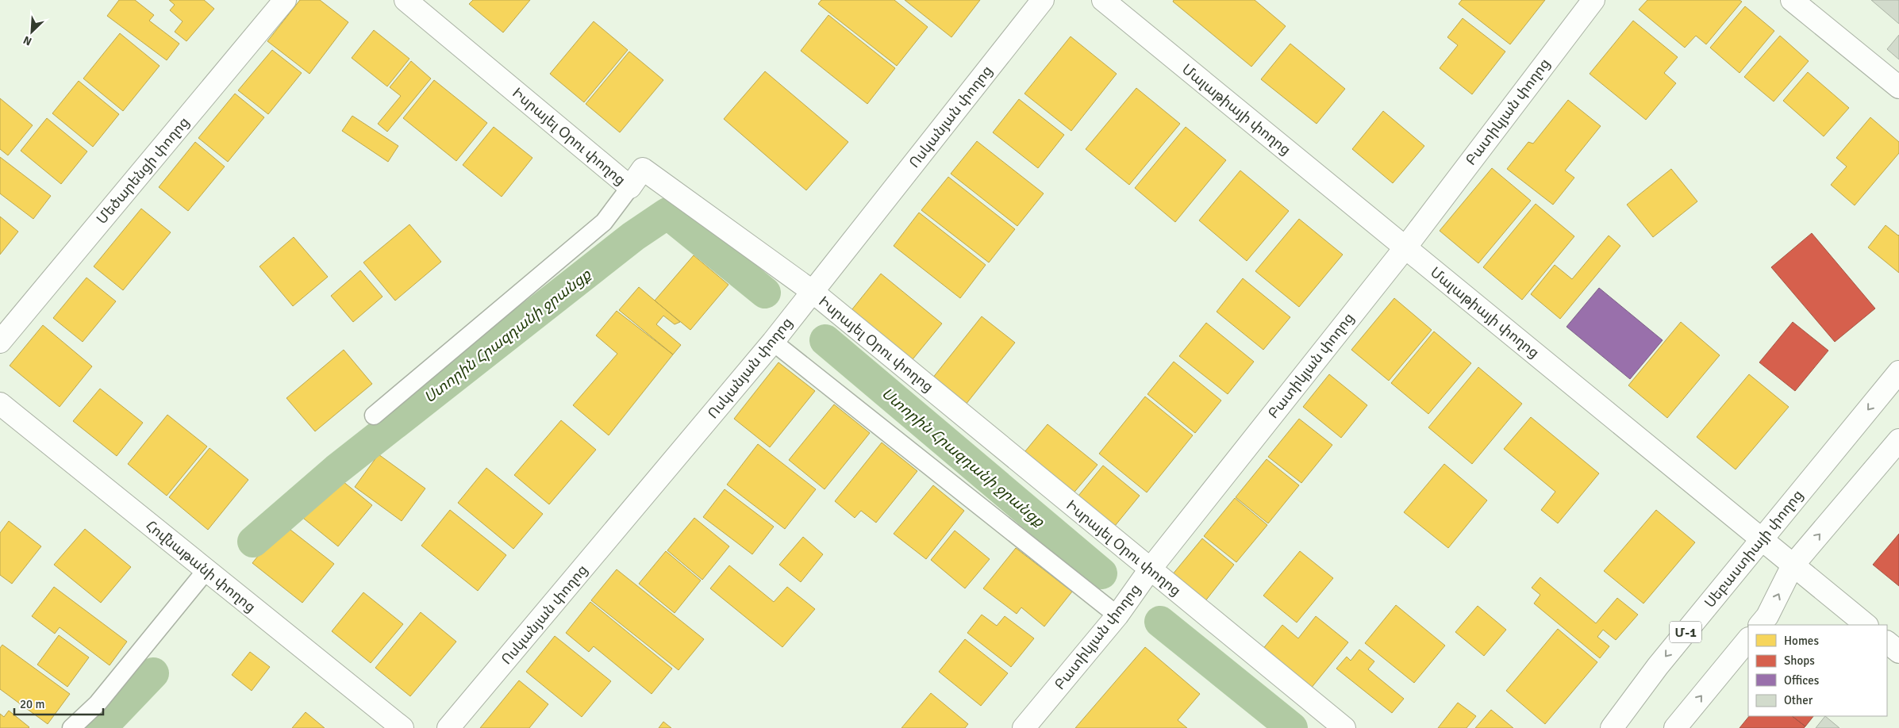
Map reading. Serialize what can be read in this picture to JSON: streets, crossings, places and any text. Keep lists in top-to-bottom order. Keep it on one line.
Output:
{"streets":{"street":["Մալաթիայի փողոց","Բատիկյան փողոց","Ոսկանյան փողոց","Իսրայել Օրու փողոց","Մեծարենցի փողոց","Սեբաստիայի փողոց","Հովնաթանի փողոց","Մ-1"]},"crossings":[["Մալաթիայի փողոց","Բատիկյան փողոց"],["Մալաթիայի փողոց","Սեբաստիայի փողոց"],["Բատիկյան փողոց","Իսրայել Օրու փողոց"],["Ոսկանյան փողոց","Իսրայել Օրու փողոց"]],"water":["Ստորին Հրազդանի ջրանցք"],"legend":["Homes","Shops","Offices","Other"],"scale_bar":"20 m","north":"bottom left"}
